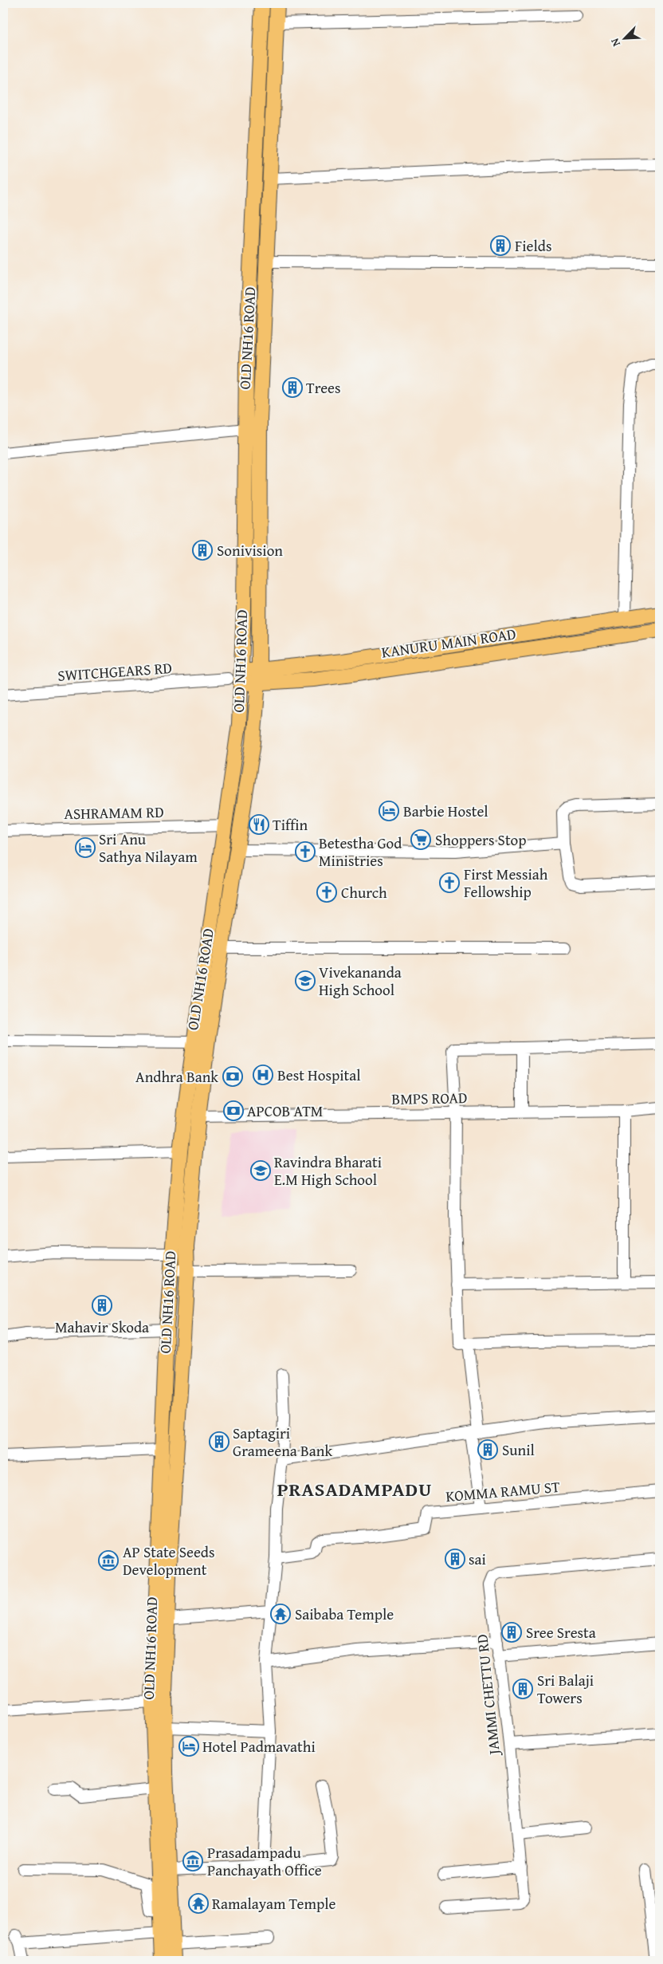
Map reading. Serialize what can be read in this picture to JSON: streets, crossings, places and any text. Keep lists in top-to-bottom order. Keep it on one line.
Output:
{"streets":{"main road":["OLD NH16 ROAD","KANURU MAIN ROAD"],"street":["SWITCHGEARS RD","ASHRAMAM RD","BMPS ROAD","KOMMA RAMU ST","JAMMI CHETTU RD"]},"crossings":[["OLD NH16 ROAD","KANURU MAIN ROAD"],["OLD NH16 ROAD","SWITCHGEARS RD"],["OLD NH16 ROAD","ASHRAMAM RD"],["OLD NH16 ROAD","BMPS ROAD"],["KANURU MAIN ROAD","SWITCHGEARS RD"]],"districts":["PRASADAMPADU"],"places":{"building":["Fields","Trees","Sonivision","Mahavir Skoda","Saptagiri Grameena Bank","Sunil","sai","Sree Sresta","Sri Balaji Towers"],"hotel":["Barbie Hostel","Sri Anu Sathya Nilayam","Hotel Padmavathi"],"restaurant":["Tiffin"],"supermarket":["Shoppers Stop"],"church":["Betestha God Ministries","First Messiah Fellowship","Church"],"school or university":["Vivekananda High School","Ravindra Bharati E.M High School"],"hospital":["Best Hospital"],"bank":["Andhra Bank","APCOB ATM"],"museum":["AP State Seeds Development","Prasadampadu Panchayath Office"],"temple":["Saibaba Temple","Ramalayam Temple"]},"north":"bottom left"}
